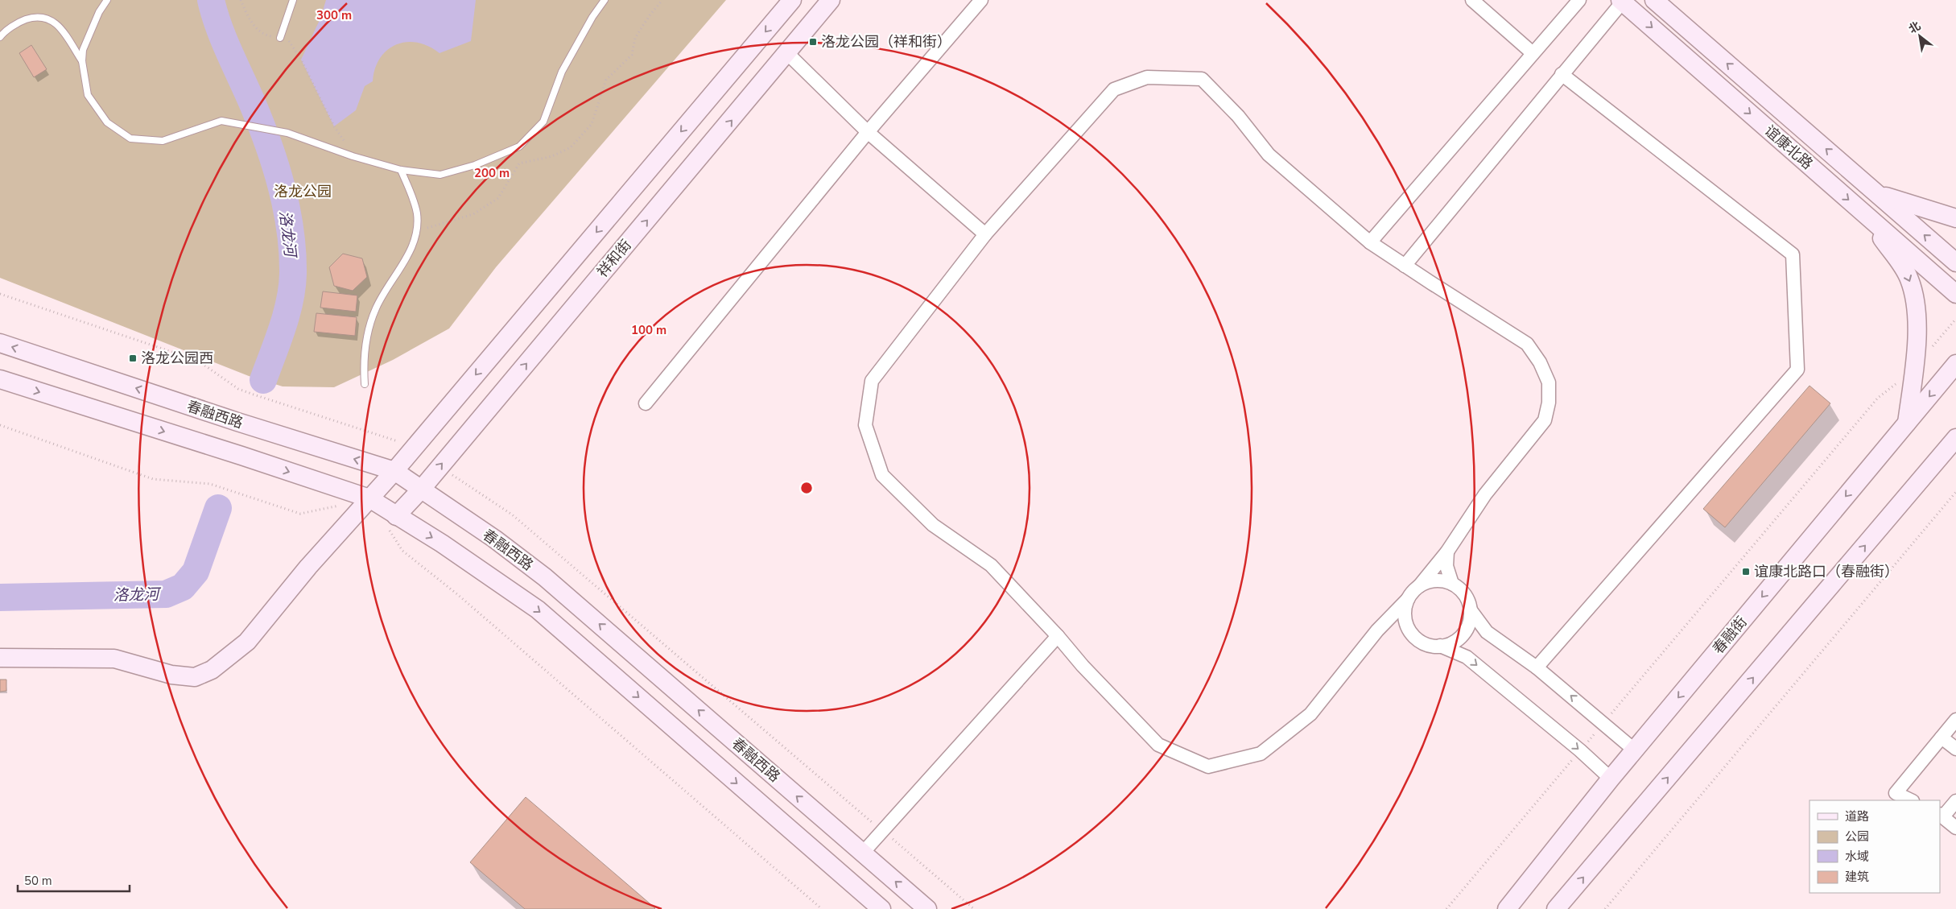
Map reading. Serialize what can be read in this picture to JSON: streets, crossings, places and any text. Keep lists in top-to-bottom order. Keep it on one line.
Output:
{"streets":{"main road":["谊康北路","祥和街","春融西路","春融街"]},"crossings":[["祥和街","春融西路"]],"water":["洛龙河"],"parks":["洛龙公园"],"places":{"transit":["洛龙公园（祥和街）","洛龙公园西","谊康北路口（春融街）"]},"legend":["道路","公园","水域","建筑"],"scale_bar":"50 m","north":"top left","rings":["300 m","200 m","100 m"]}
